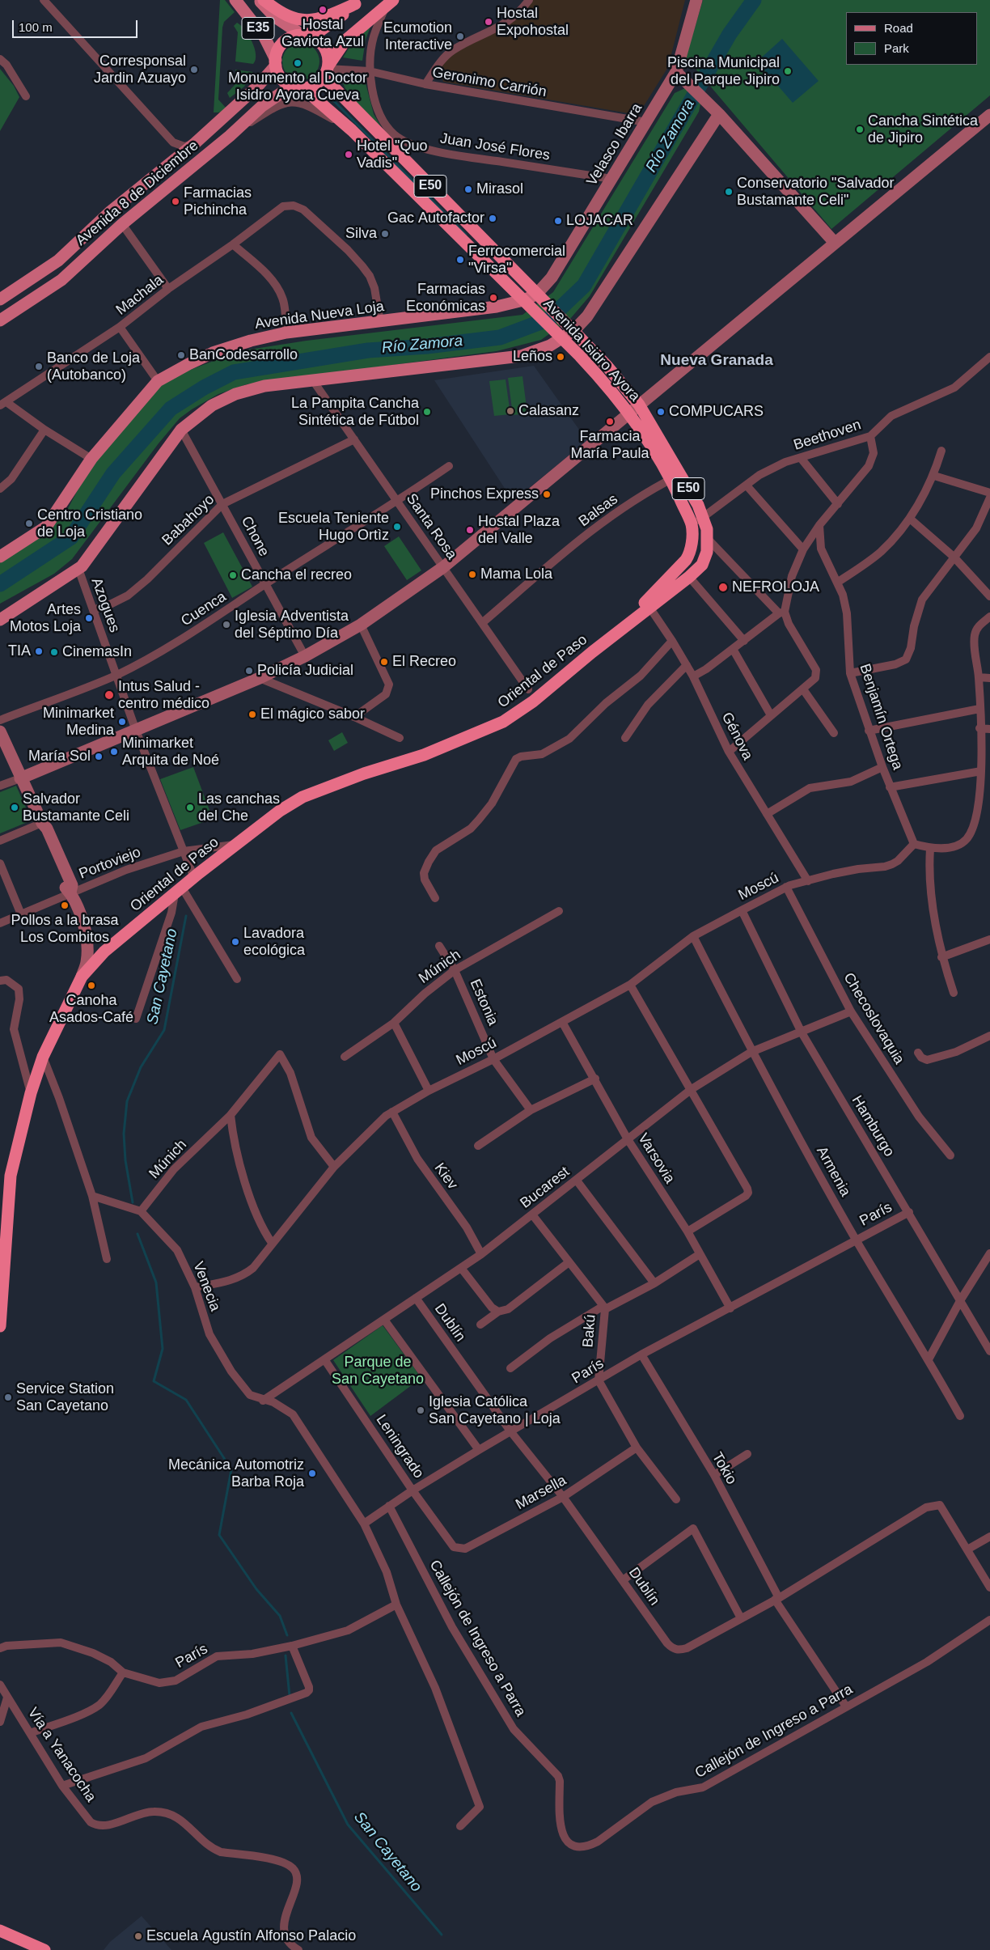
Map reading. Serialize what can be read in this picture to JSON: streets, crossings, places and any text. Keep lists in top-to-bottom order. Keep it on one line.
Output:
{"streets":{"highway":["E35","E50","Avenida Isidro Ayora","Oriental de Paso"],"main road":["Velasco Ibarra","Avenida 8 de Diciembre","Avenida Nueva Loja"],"street":["Geronimo Carrión","Juan José Flores","Machala","Beethoven","Balsas","Babahoyo","Santa Rosa","Chone","Azogues","Cuenca","Benjamín Ortega","Génova","Portoviejo","Moscú","Múnich","Estonia","Checoslovaquia","Hamburgo","Varsovia","Armenia","Kiev","Bucarest","París","Venecia","Dublín","Bakú","Leningrado","Tokio","Marsella","Callejón de Ingreso a Parra","Vía a Yanacocha"]},"crossings":[["E35","Geronimo Carrión"],["E35","Avenida 8 de Diciembre"],["E35","Avenida Isidro Ayora"],["Geronimo Carrión","Velasco Ibarra"],["Geronimo Carrión","Juan José Flores"],["Geronimo Carrión","Avenida 8 de Diciembre"],["Geronimo Carrión","Avenida Isidro Ayora"],["Velasco Ibarra","Juan José Flores"],["Velasco Ibarra","Avenida Nueva Loja"],["Velasco Ibarra","Avenida Isidro Ayora"],["Avenida 8 de Diciembre","Avenida Isidro Ayora"],["Machala","Avenida Nueva Loja"],["Avenida Nueva Loja","Avenida Isidro Ayora"],["Avenida Isidro Ayora","Beethoven"],["Avenida Isidro Ayora","Balsas"],["Avenida Isidro Ayora","Oriental de Paso"],["Avenida Isidro Ayora","Génova"],["Balsas","Santa Rosa"],["Babahoyo","Santa Rosa"],["Babahoyo","Chone"],["Babahoyo","Azogues"],["Santa Rosa","Cuenca"],["Chone","Cuenca"],["Azogues","Cuenca"],["Azogues","Oriental de Paso"],["Azogues","Portoviejo"],["Oriental de Paso","Portoviejo"],["Benjamín Ortega","Moscú"],["Génova","Moscú"],["Moscú","Múnich"],["Moscú","Estonia"],["Moscú","Checoslovaquia"],["Moscú","Hamburgo"],["Moscú","Varsovia"],["Moscú","Armenia"],["Moscú","Kiev"],["Moscú","Venecia"],["Múnich","Estonia"],["Múnich","Venecia"],["Checoslovaquia","Bucarest"],["Hamburgo","Bucarest"],["Hamburgo","París"],["Varsovia","Bucarest"],["Varsovia","París"],["Armenia","Bucarest"],["Armenia","París"],["Kiev","Bucarest"],["Bucarest","Venecia"],["Bucarest","Dublín"],["Bucarest","Bakú"],["Bucarest","Leningrado"],["París","Venecia"],["París","Dublín"],["París","Bakú"],["París","Leningrado"],["París","Tokio"],["París","Callejón de Ingreso a Parra"],["Dublín","Tokio"],["Dublín","Marsella"],["Leningrado","Marsella"],["Tokio","Callejón de Ingreso a Parra"]],"districts":["Nueva Granada"],"water":["Río Zamora","San Cayetano"],"parks":["Parque de San Cayetano"],"places":["Hostal Gaviota Azul","Hostal Expohostal","Ecumotion Interactive","Monumento al Doctor Isidro Ayora Cueva","Corresponsal Jardin Azuayo","Piscina Municipal del Parque Jipiro","Cancha Sintética de Jipiro","Hotel \"Quo Vadis\"","Mirasol","Conservatorio \"Salvador Bustamante Celi\"","Farmacias Pichincha","Gac Autofactor","LOJACAR","Silva","Ferrocomercial \"Virsa\"","Farmacias Económicas","BanCodesarrollo","Leños","Banco de Loja (Autobanco)","Calasanz","La Pampita Cancha Sintética de Fútbol","COMPUCARS","Farmacia María Paula","Pinchos Express","Centro Cristiano de Loja","Escuela Teniente Hugo Ortìz","Hostal Plaza del Valle","Mama Lola","Cancha el recreo","NEFROLOJA","Artes Motos Loja","Iglesia Adventista del Séptimo Día","TIA","CinemasIn","El Recreo","Policía Judicial","Intus Salud - centro médico","El mágico sabor","Minimarket Medina","Minimarket Arquita de Noé","María Sol","Salvador Bustamante Celi","Las canchas del Che","Pollos a la brasa Los Combitos","Lavadora ecológica","Canoha Asados-Café","Service Station San Cayetano","Iglesia Católica San Cayetano | Loja","Mecánica Automotriz Barba Roja","Escuela Agustín Alfonso Palacio"],"legend":["Road","Park"],"scale_bar":"100 m"}
